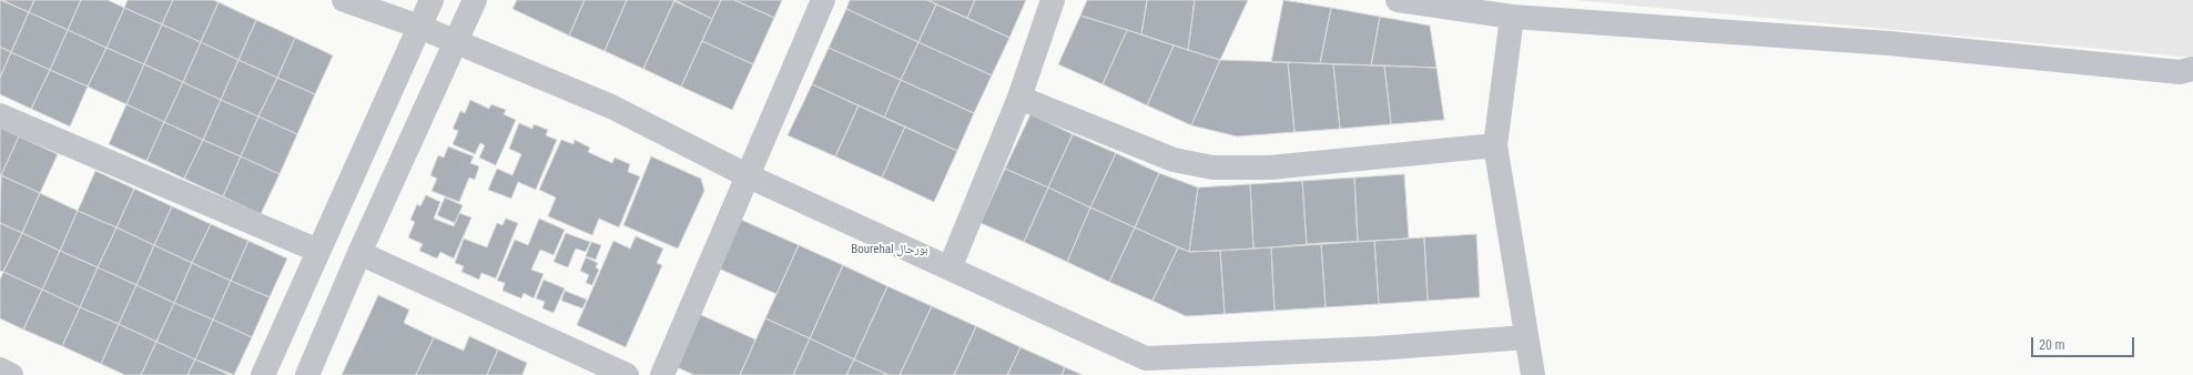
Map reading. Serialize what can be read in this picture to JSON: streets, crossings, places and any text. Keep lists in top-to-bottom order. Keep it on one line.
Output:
{"districts":["Bourehal بورحال"],"scale_bar":"20 m"}
